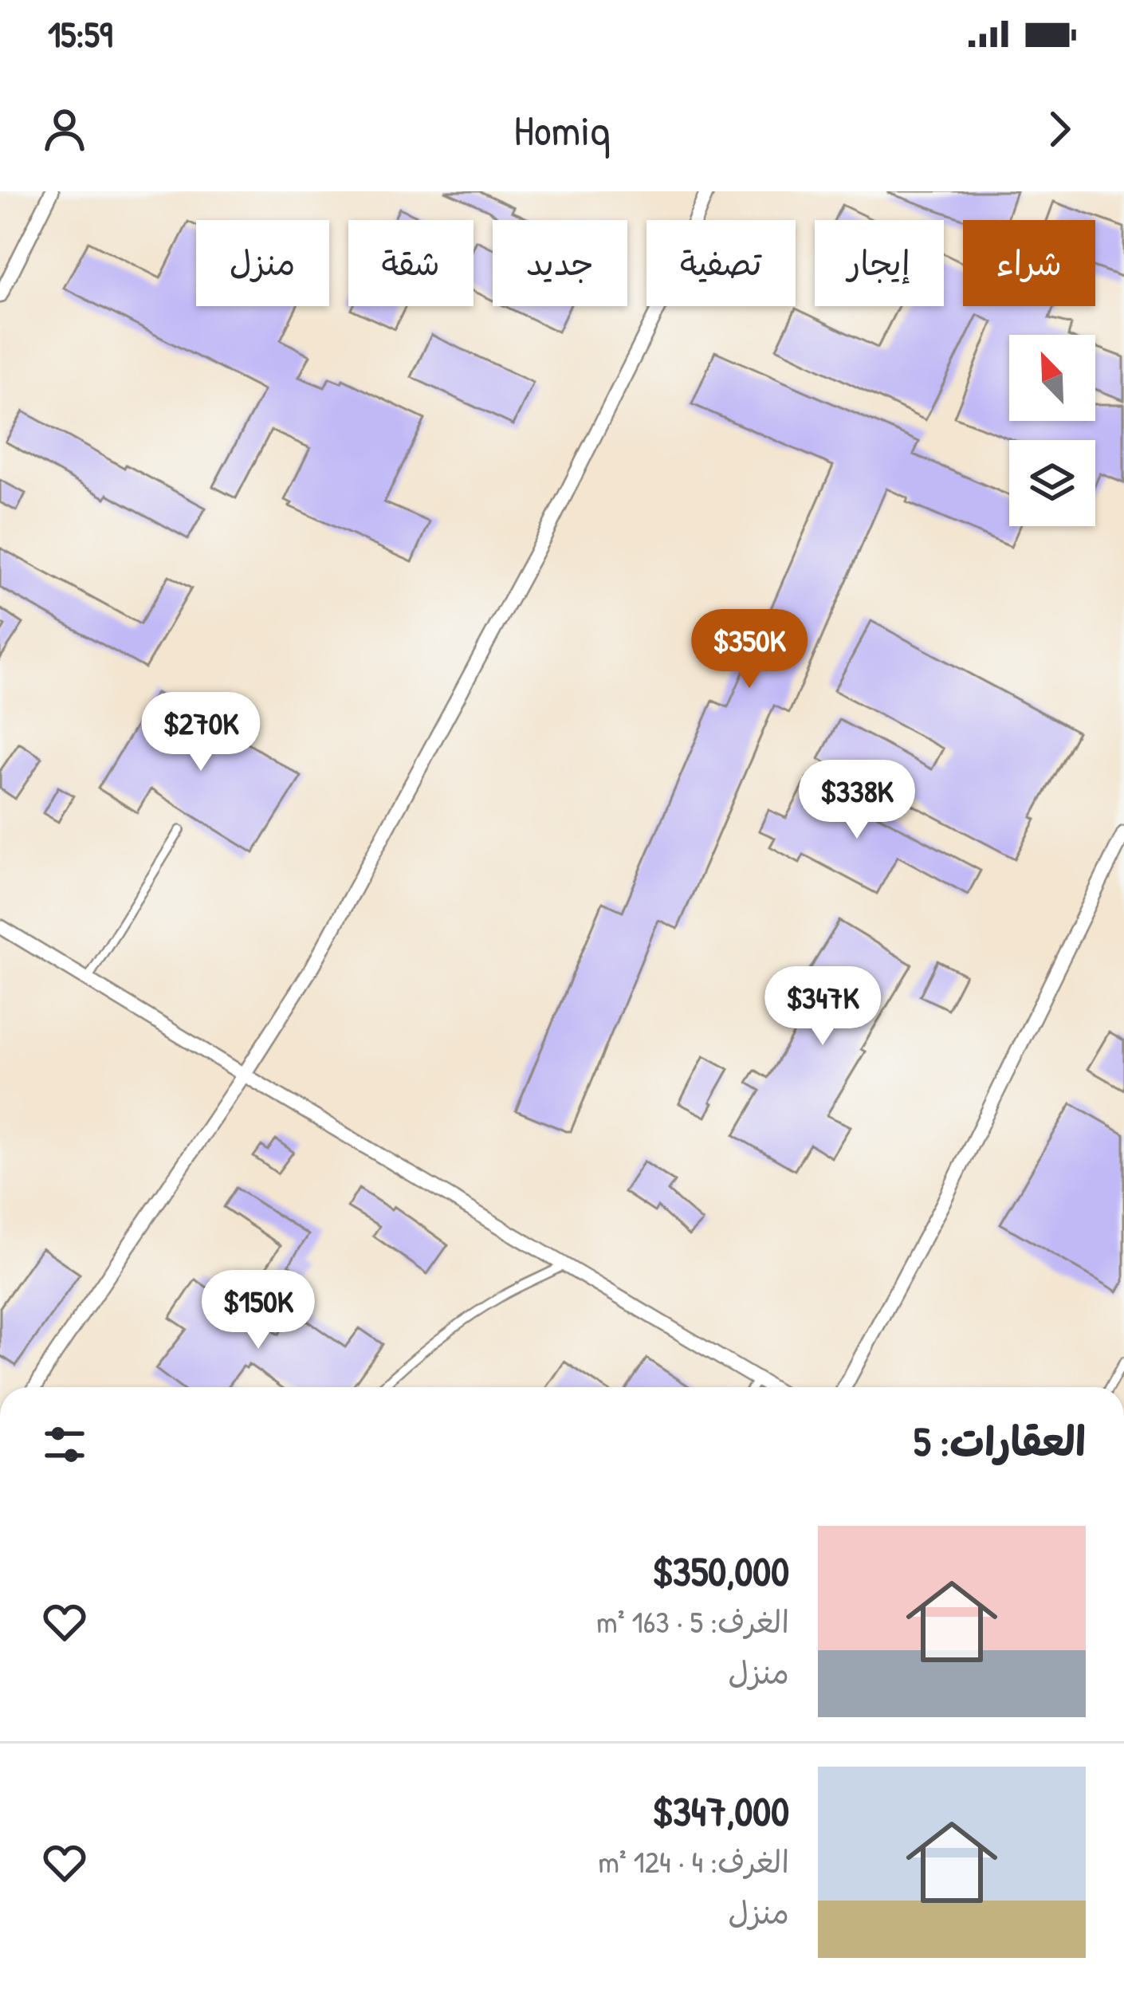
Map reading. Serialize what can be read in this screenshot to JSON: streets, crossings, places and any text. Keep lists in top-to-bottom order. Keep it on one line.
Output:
{"north":"top left","page":{"status":"15:59","header":"Homiq","chip":["شراء","إيجار","تصفية","جديد","شقة","منزل"],"price":["$350K","$270K","$338K","$347K","$150K"],"heading":"العقارات: 5","list":[{"name":"$350,000","note":"الغرف: 5 · 163 m² · منزل"},{"name":"$347,000","note":"الغرف: 4 · 124 m² · منزل"}]}}
